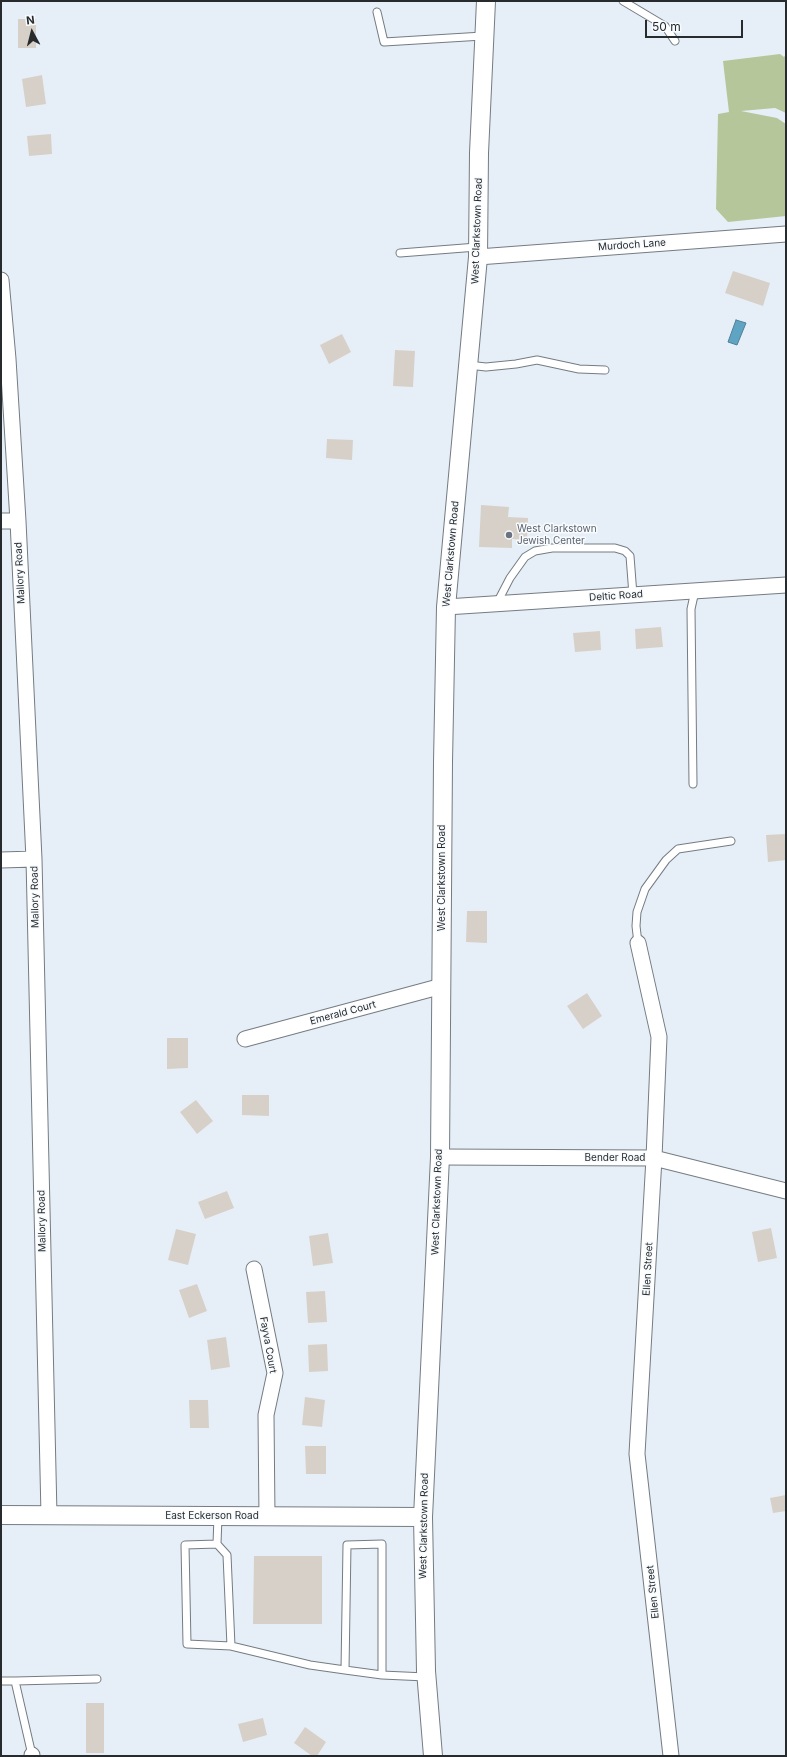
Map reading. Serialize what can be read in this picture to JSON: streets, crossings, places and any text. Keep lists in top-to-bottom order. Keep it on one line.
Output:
{"streets":{"street":["West Clarkstown Road","Murdoch Lane","Mallory Road","Deltic Road","Emerald Court","Bender Road","Ellen Street","Fayva Court","East Eckerson Road"]},"crossings":[["West Clarkstown Road","Murdoch Lane"],["West Clarkstown Road","Deltic Road"],["West Clarkstown Road","Emerald Court"],["West Clarkstown Road","Bender Road"],["West Clarkstown Road","East Eckerson Road"],["Mallory Road","East Eckerson Road"],["Bender Road","Ellen Street"],["Fayva Court","East Eckerson Road"]],"places":["West Clarkstown Jewish Center"],"scale_bar":"50 m","north":"top"}
